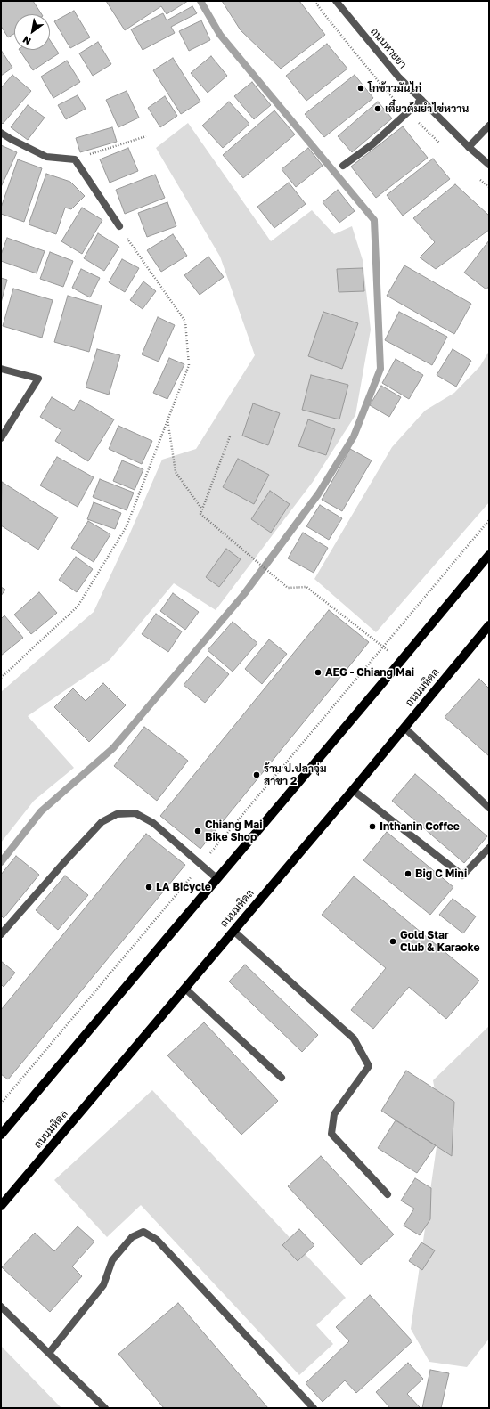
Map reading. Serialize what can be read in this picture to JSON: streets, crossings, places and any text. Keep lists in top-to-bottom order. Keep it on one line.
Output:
{"streets":{"main road":["ถนนมหิดล"],"street":["ถนนหายยา"]},"places":["โกข้าวมันไก่","เตี๋ยวต้มยำไข่หวาน","AEG - Chiang Mai","ร้าน ป.ปลาจุ่ม สาขา 2","Inthanin Coffee","Chiang Mai Bike Shop","Big C Mini","LA Bicycle","Gold Star Club & Karaoke"],"north":"bottom left"}
